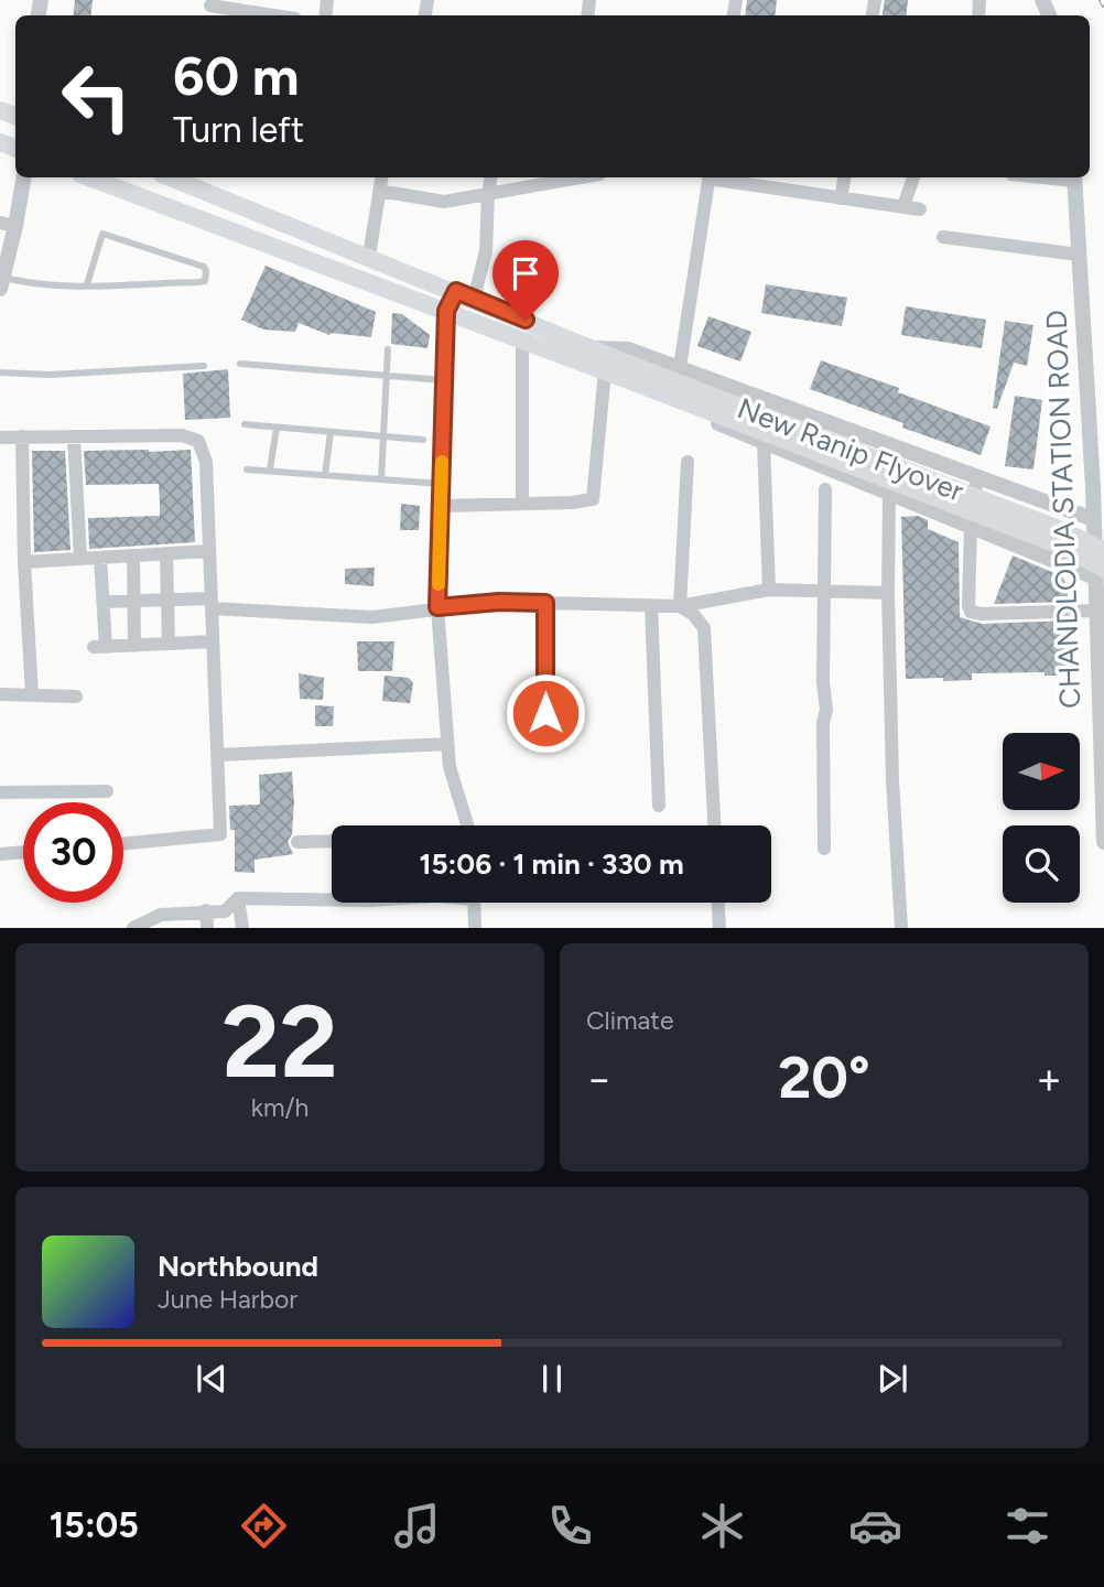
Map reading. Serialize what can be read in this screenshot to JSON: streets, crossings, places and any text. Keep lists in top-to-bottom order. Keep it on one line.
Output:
{"streets":{"main road":["New Ranip Flyover"],"street":["CHANDLODIA STATION ROAD"]},"crossings":[["New Ranip Flyover","CHANDLODIA STATION ROAD"]],"north":"right","page":{"turn":["60 m","Turn left"],"limit":"30","trip":"15:06 · 1 min · 330 m","tile":[["22","km/h"],"Climate"],"heat":["−","20°","+"],"song":["Northbound","June Harbor"],"tabs":"15:05"}}
